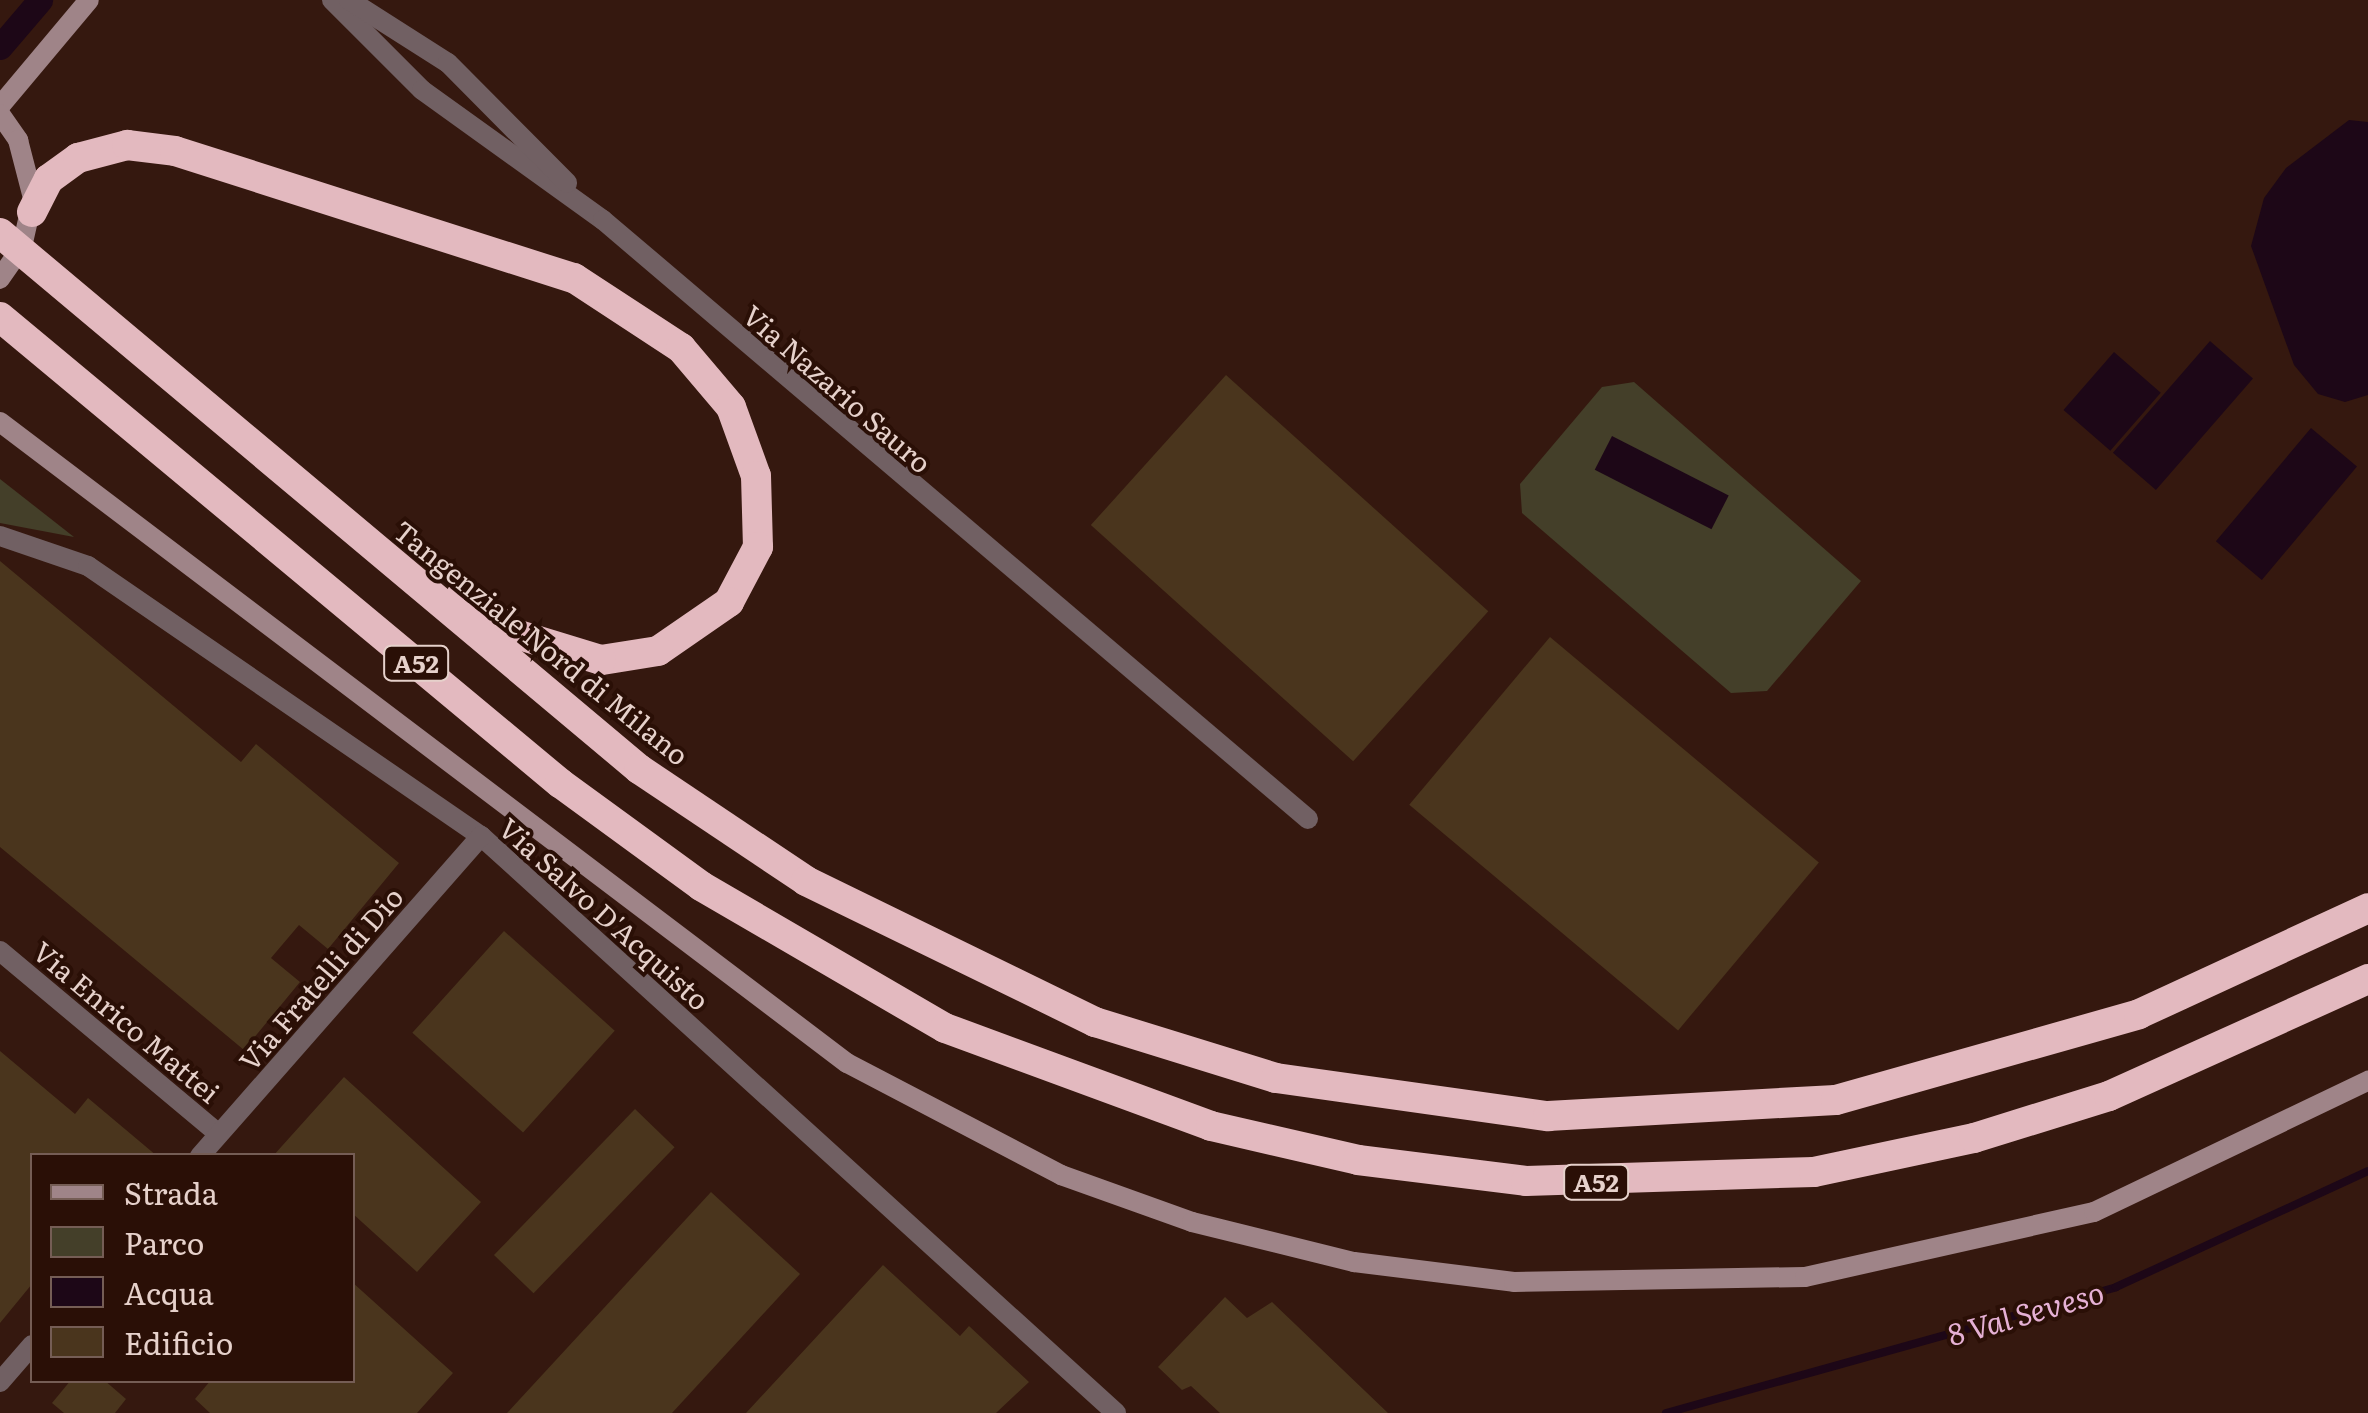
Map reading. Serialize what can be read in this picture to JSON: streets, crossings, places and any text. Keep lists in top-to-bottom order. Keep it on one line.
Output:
{"streets":{"highway":["Tangenziale Nord di Milano","A52"],"street":["Via Nazario Sauro","Via Salvo D'Acquisto","Via Fratelli di Dio","Via Enrico Mattei"]},"crossings":[["Via Salvo D'Acquisto","Via Fratelli di Dio"],["Via Fratelli di Dio","Via Enrico Mattei"]],"water":["8 Val Seveso"],"legend":["Strada","Parco","Acqua","Edificio"]}
